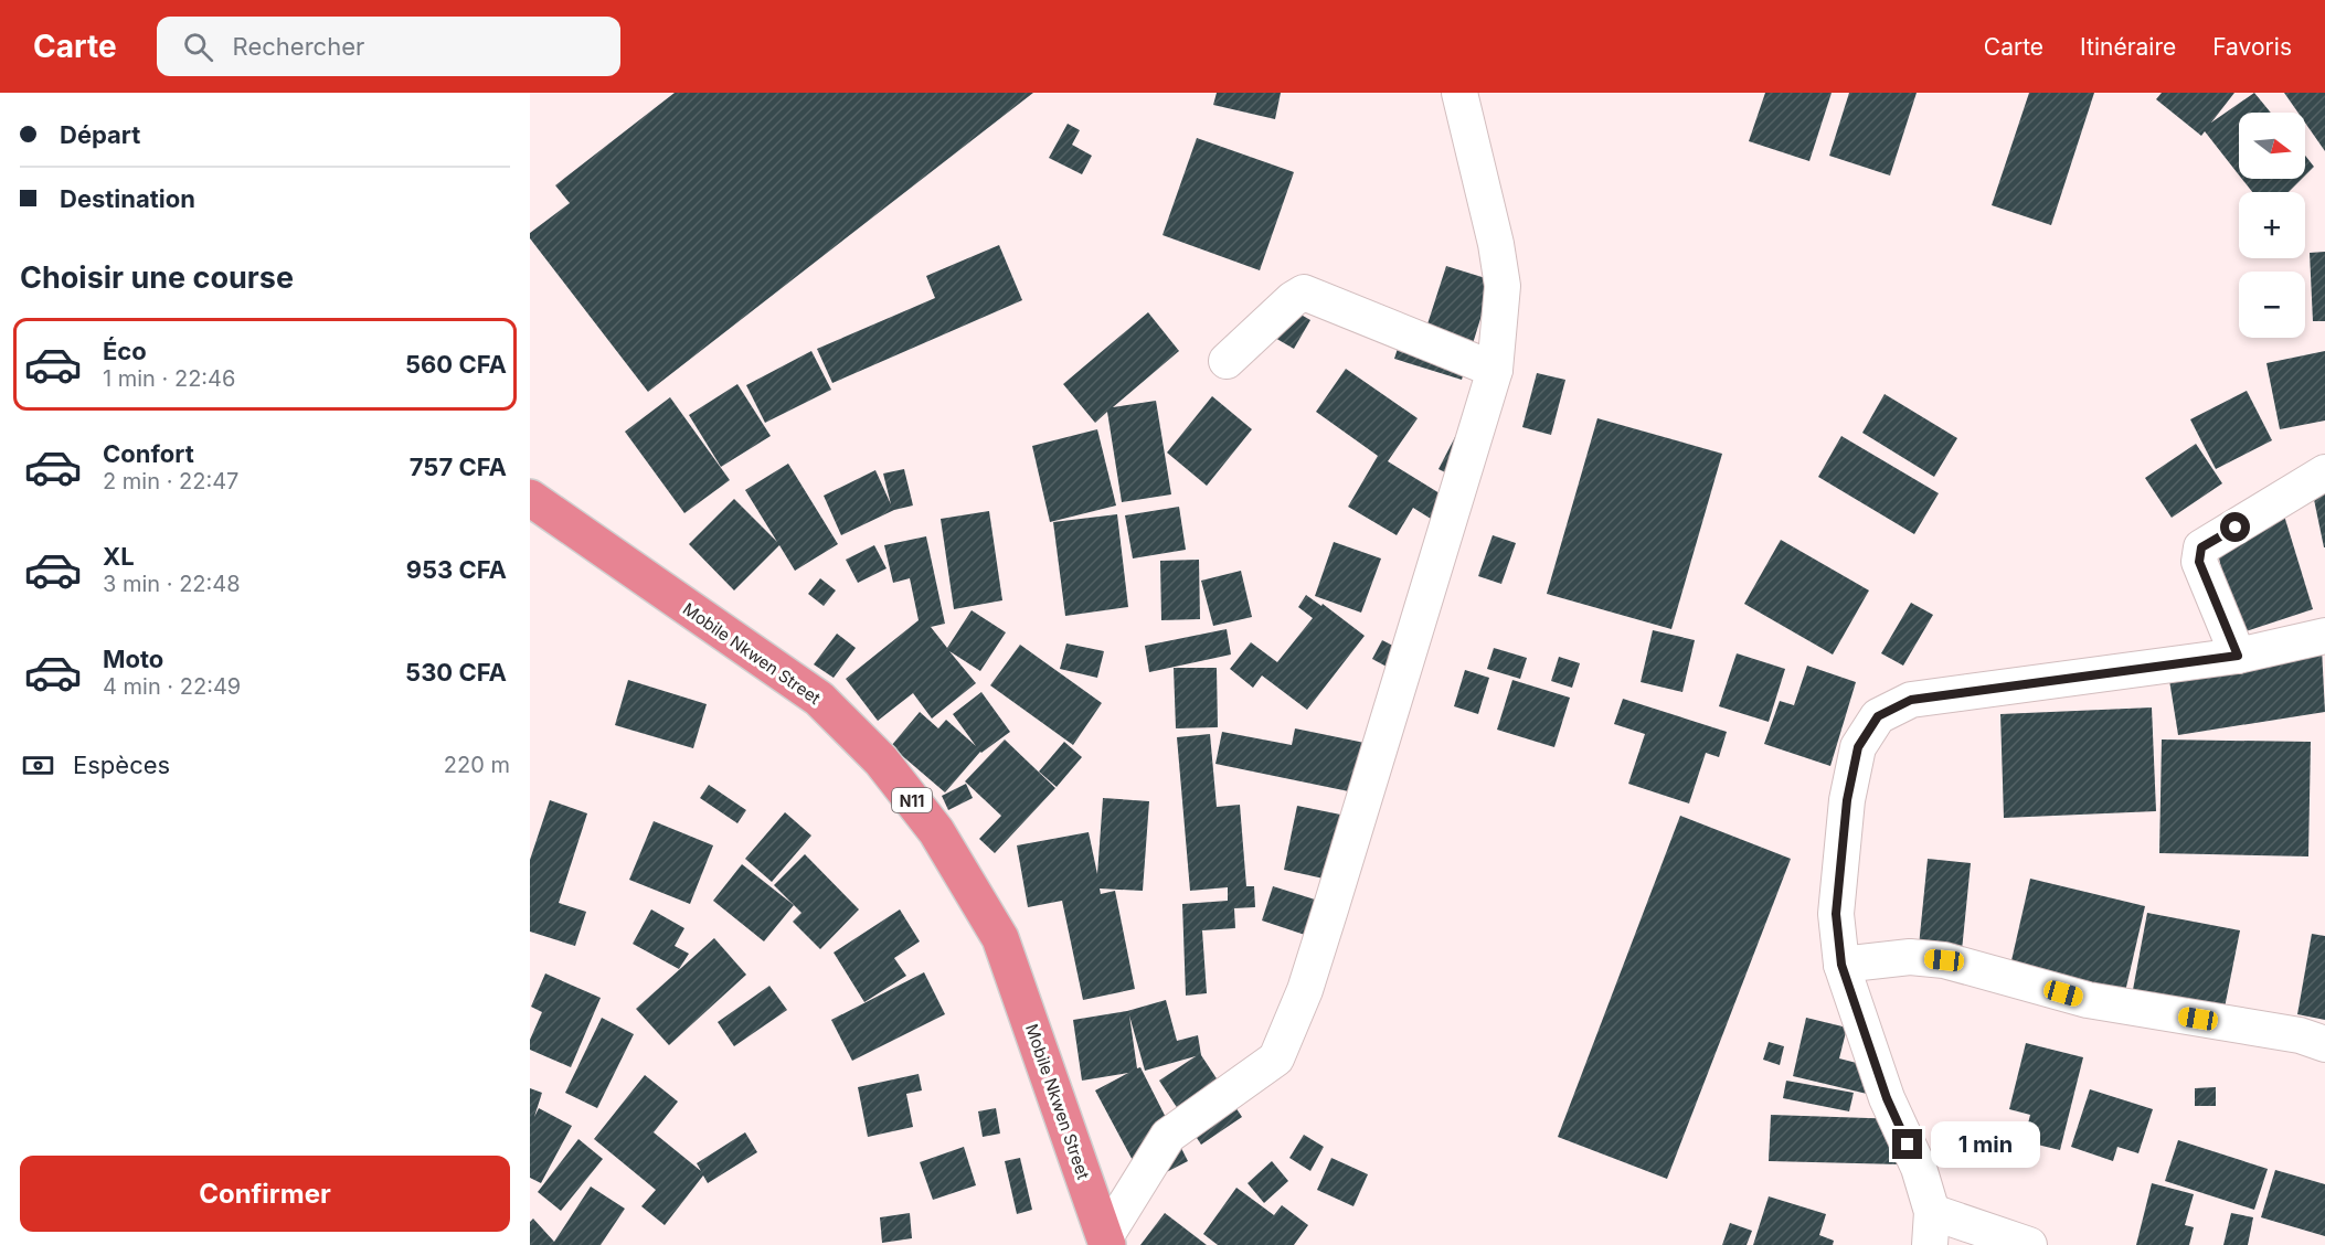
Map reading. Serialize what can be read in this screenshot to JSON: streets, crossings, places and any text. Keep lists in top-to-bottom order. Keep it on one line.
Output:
{"streets":{"highway":["Mobile Nkwen Street","N11"]},"north":"right","page":{"header":"Carte","search":"Rechercher","nav":["Carte","Itinéraire","Favoris"],"banner":["Départ","Destination"],"map_buttons":["+","−"],"heading":"Choisir une course","list":[{"name":"Éco","note":"1 min · 22:46","value":"560 CFA"},{"name":"Confort","note":"2 min · 22:47","value":"757 CFA"},{"name":"XL","note":"3 min · 22:48","value":"953 CFA"},{"name":"Moto","note":"4 min · 22:49","value":"530 CFA"}],"pay":["Espèces","220 m"],"bubble":"1 min","buttons":"Confirmer"}}
